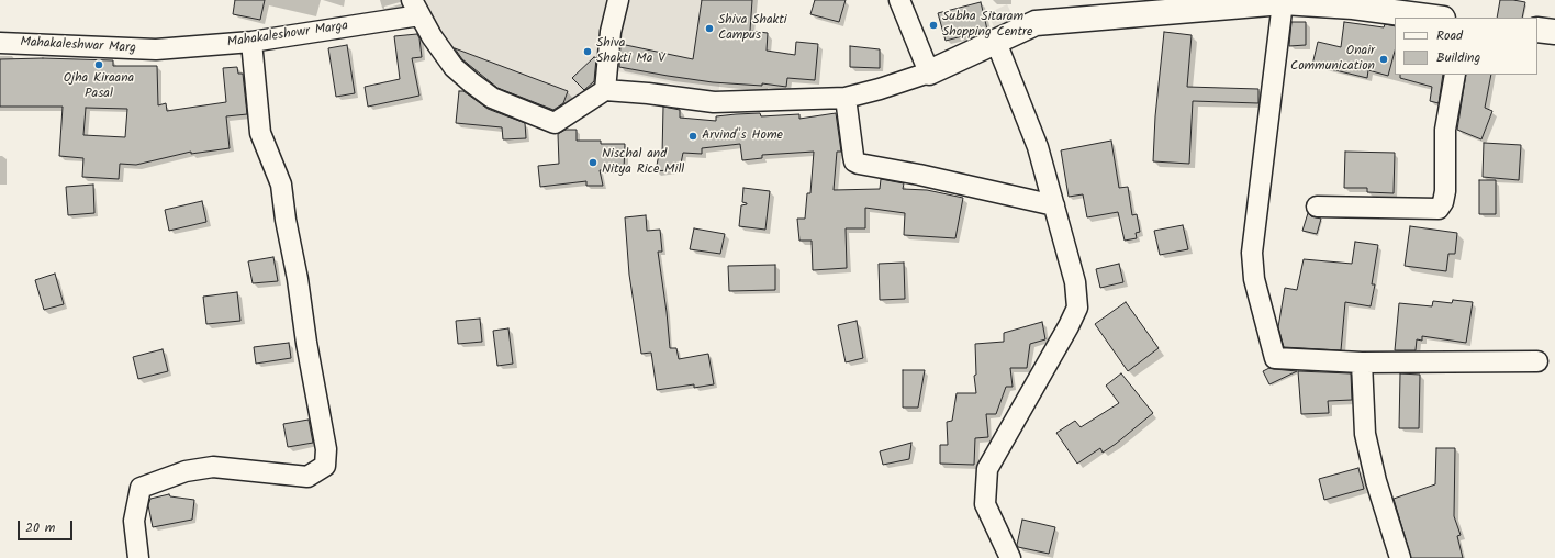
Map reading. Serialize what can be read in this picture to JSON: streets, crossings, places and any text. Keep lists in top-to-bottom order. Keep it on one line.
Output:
{"streets":{"street":["Mahakaleshowr Marga","Mahakaleshwar Marg"]},"crossings":[["Mahakaleshowr Marga","Mahakaleshwar Marg"]],"places":["Subha Sitaram Shopping Centre","Shiva Shakti Campus","Shiva Shakti Ma V","Onair Communication","Ojha Kiraana Pasal","Arvind\"s Home","Nischal and Nitya Rice Mill"],"legend":["Road","Building"],"scale_bar":"20 m"}
